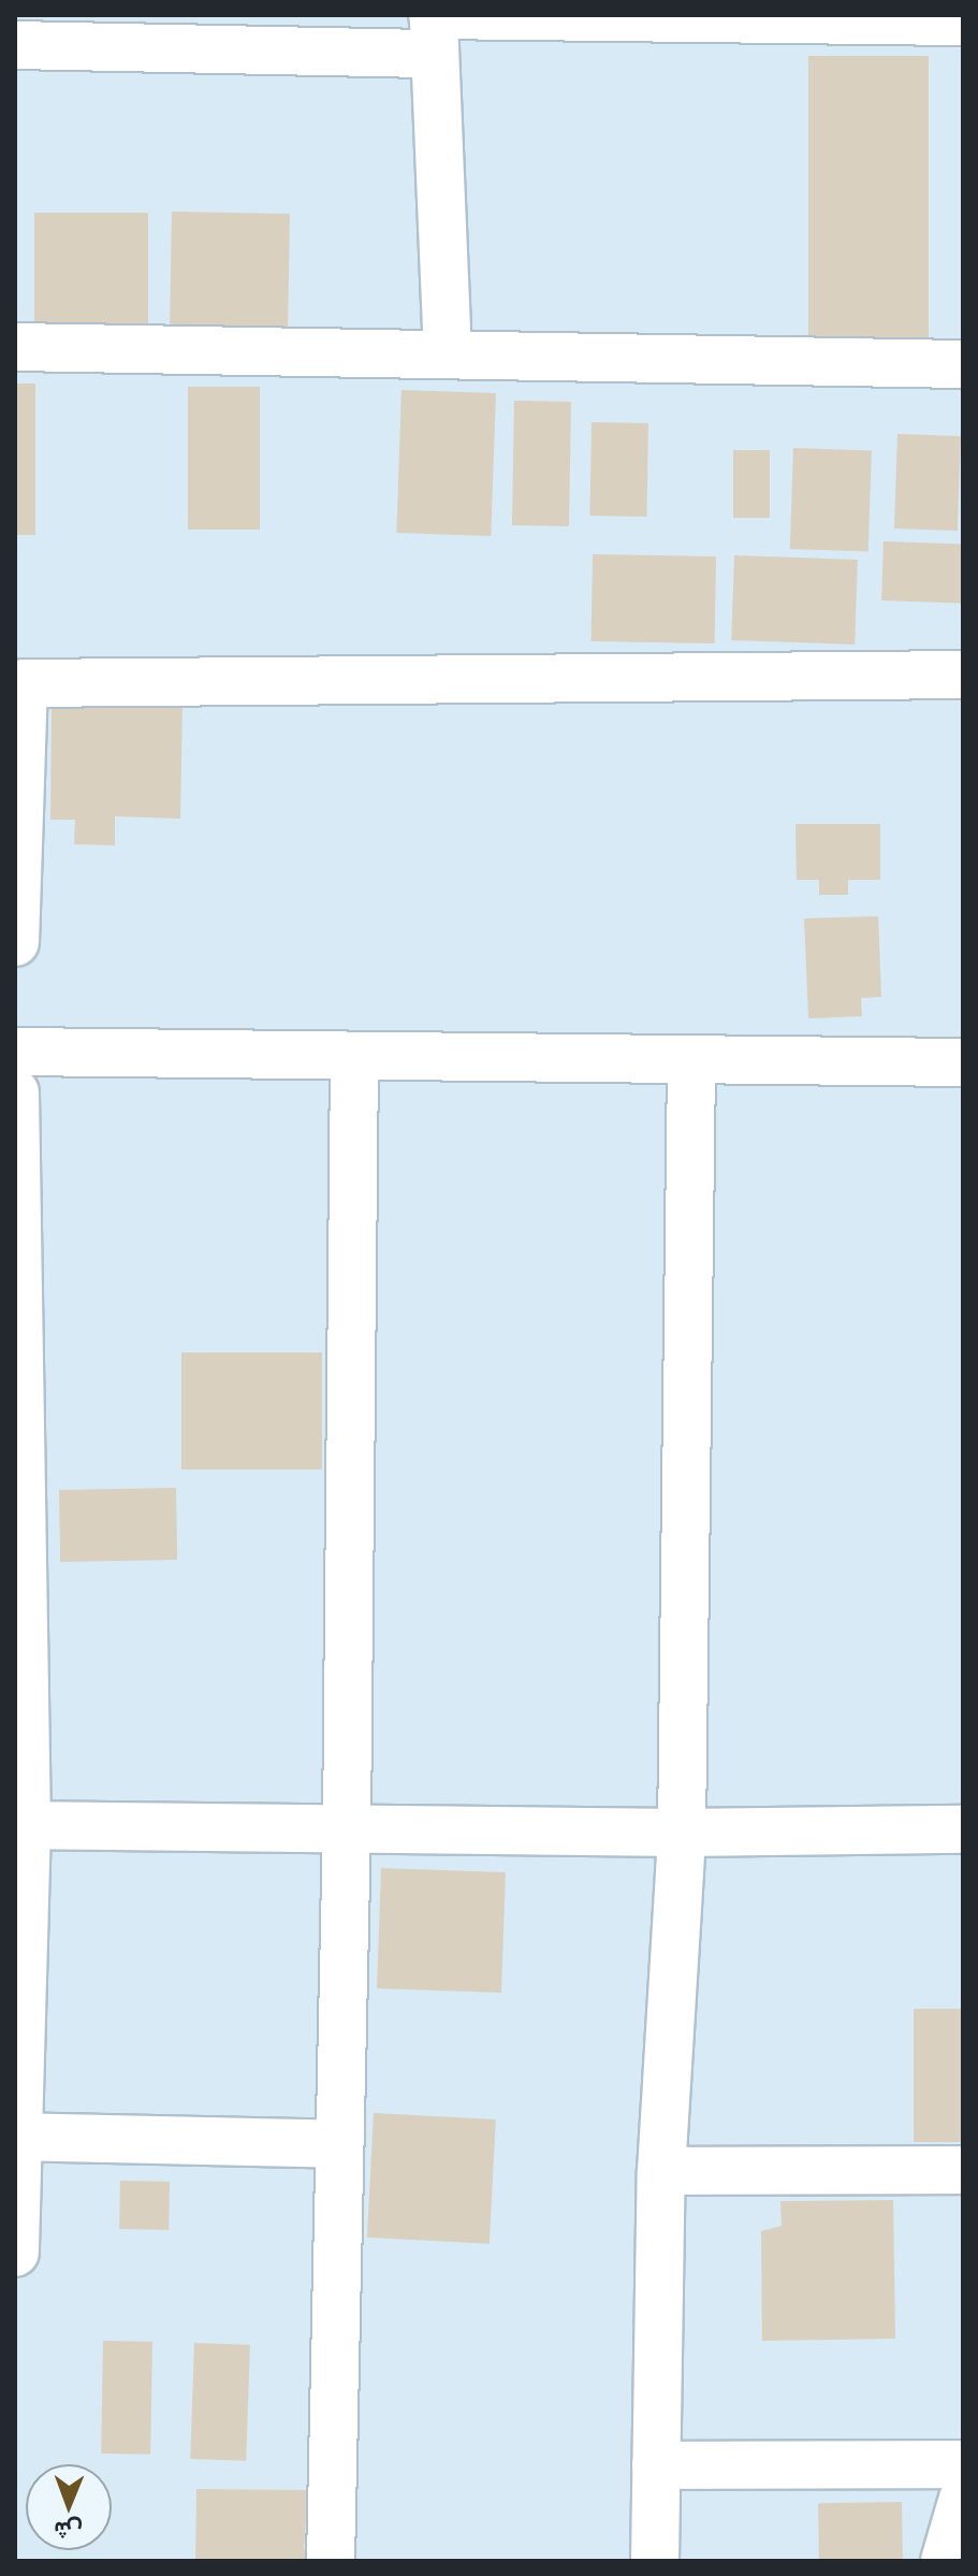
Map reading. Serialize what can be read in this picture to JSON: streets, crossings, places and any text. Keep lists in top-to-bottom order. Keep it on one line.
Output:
{"north":"bottom"}
